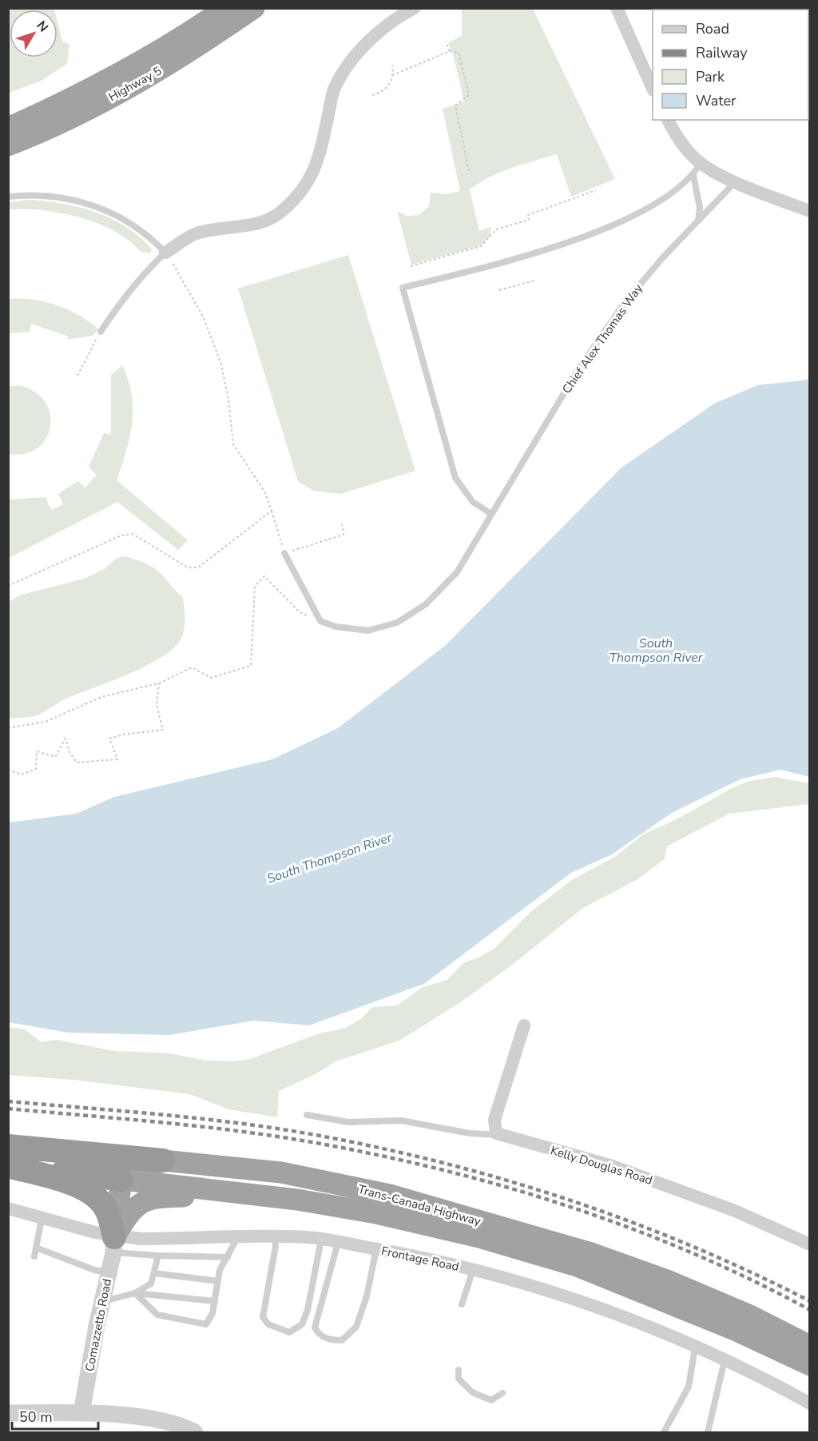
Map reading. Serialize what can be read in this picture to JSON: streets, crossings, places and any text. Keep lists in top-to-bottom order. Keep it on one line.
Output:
{"streets":{"highway":["Highway 5","Trans-Canada Highway"],"street":["Kelly Douglas Road","Frontage Road","Comazzetto Road"],"lane":["Chief Alex Thomas Way"]},"crossings":[["Frontage Road","Comazzetto Road"]],"water":["South Thompson River"],"legend":["Road","Railway","Park","Water"],"scale_bar":"50 m","north":"top right"}
